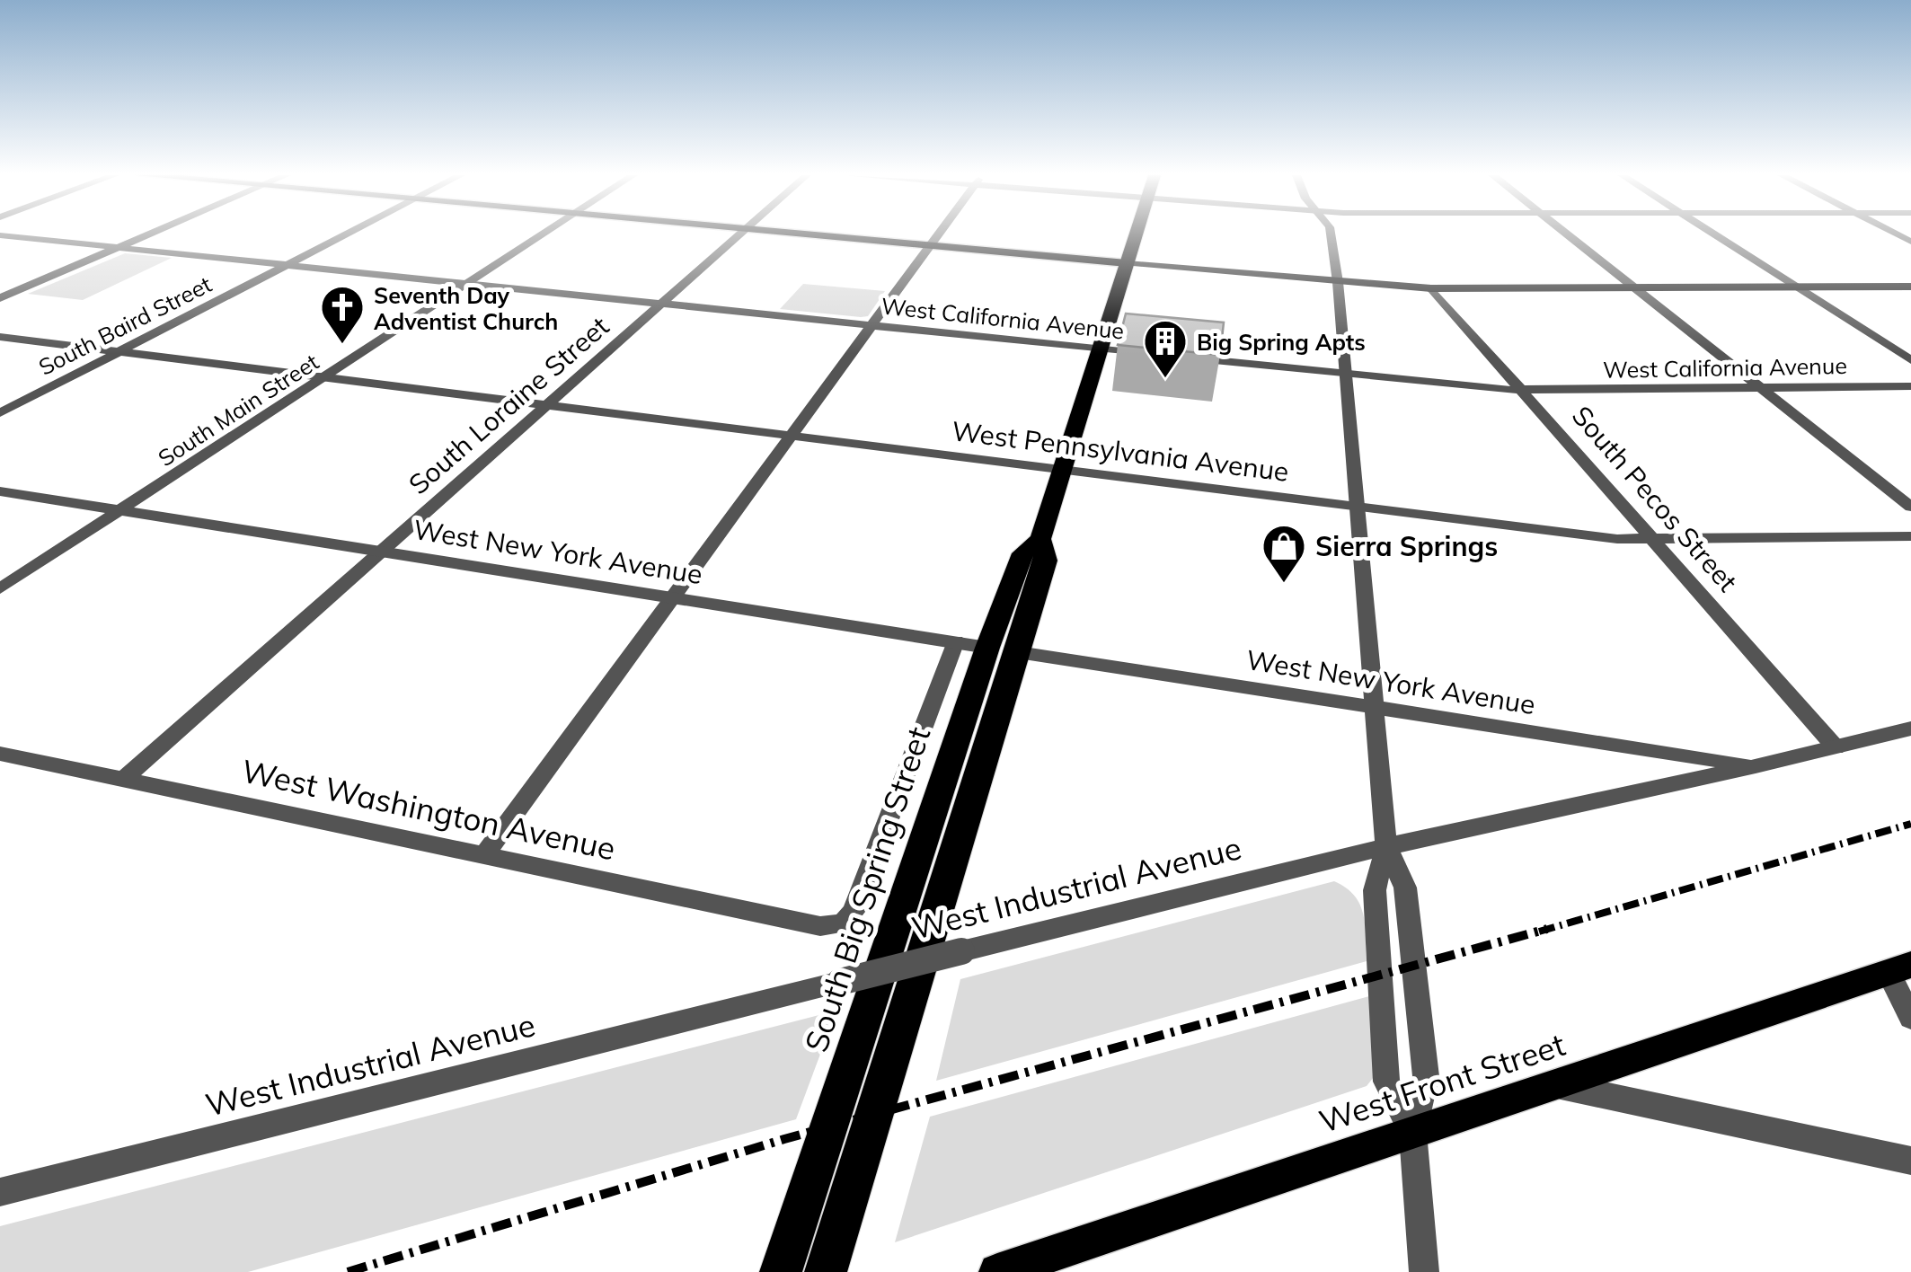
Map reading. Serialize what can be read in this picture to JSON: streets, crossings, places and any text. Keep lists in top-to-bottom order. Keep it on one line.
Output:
{"streets":{"highway":["South Big Spring Street"],"main road":["West Front Street"],"street":["West California Avenue","South Baird Street","South Loraine Street","South Main Street","West Pennsylvania Avenue","South Pecos Street","West New York Avenue","West Washington Avenue","West Industrial Avenue"]},"crossings":[["West California Avenue","South Baird Street"],["West California Avenue","South Loraine Street"],["West California Avenue","South Main Street"],["West California Avenue","South Pecos Street"],["West California Avenue","South Big Spring Street"],["South Baird Street","West Pennsylvania Avenue"],["South Loraine Street","West Pennsylvania Avenue"],["South Loraine Street","West New York Avenue"],["South Loraine Street","West Washington Avenue"],["South Main Street","West Pennsylvania Avenue"],["South Main Street","West New York Avenue"],["West Pennsylvania Avenue","South Pecos Street"],["West Pennsylvania Avenue","South Big Spring Street"],["South Pecos Street","West Industrial Avenue"],["West New York Avenue","West Industrial Avenue"],["West New York Avenue","South Big Spring Street"],["West Washington Avenue","South Big Spring Street"]],"places":{"church":["Seventh Day Adventist Church"],"building":["Big Spring Apts"],"shop":["Sierra Springs"]}}
